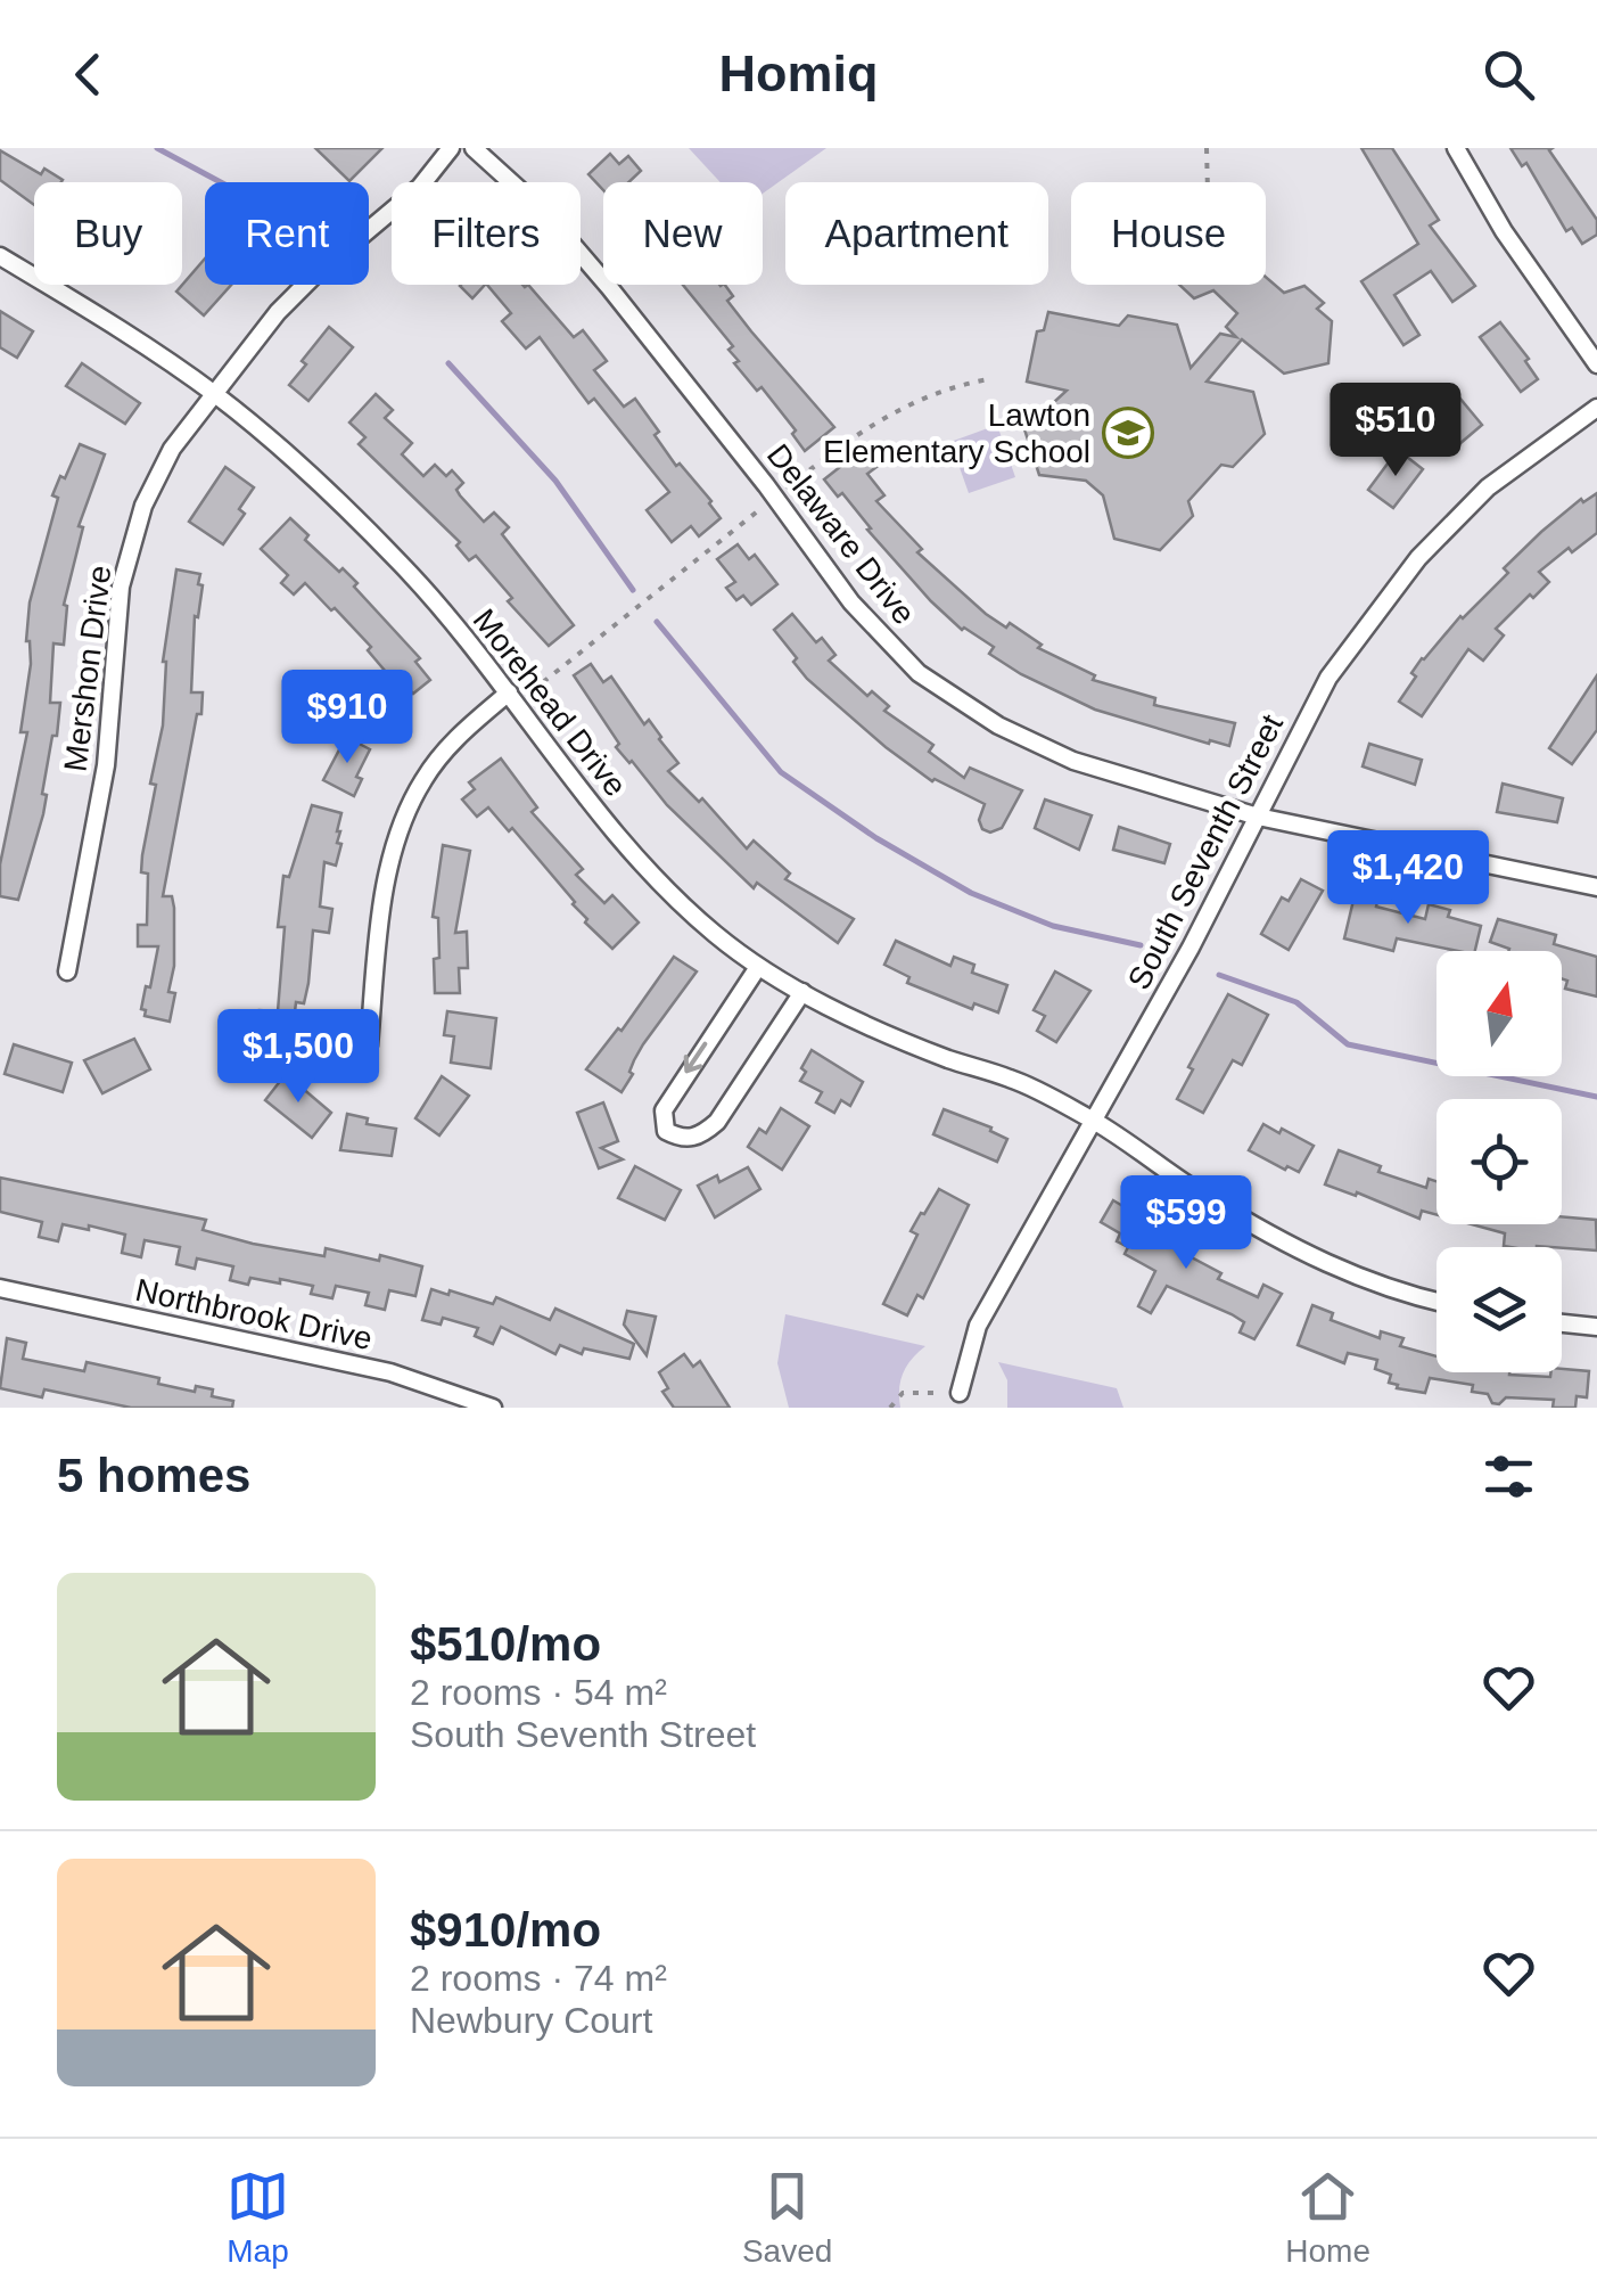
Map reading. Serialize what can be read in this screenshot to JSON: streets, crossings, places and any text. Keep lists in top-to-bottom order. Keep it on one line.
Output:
{"streets":{"street":["Delaware Drive","Mershon Drive","Morehead Drive","South Seventh Street","Northbrook Drive"]},"crossings":[["Delaware Drive","South Seventh Street"],["Mershon Drive","Morehead Drive"],["Morehead Drive","South Seventh Street"]],"places":{"school or university":["Lawton Elementary School"]},"north":"top","page":{"header":"Homiq","chip":["Buy","Rent","Filters","New","Apartment","House"],"price":["$510","$910","$1,420","$1,500","$599"],"heading":"5 homes","list":[{"name":"$510/mo","note":"2 rooms · 54 m² · South Seventh Street"},{"name":"$910/mo","note":"2 rooms · 74 m² · Newbury Court"}],"tabs":["Map","Saved","Home"]}}
